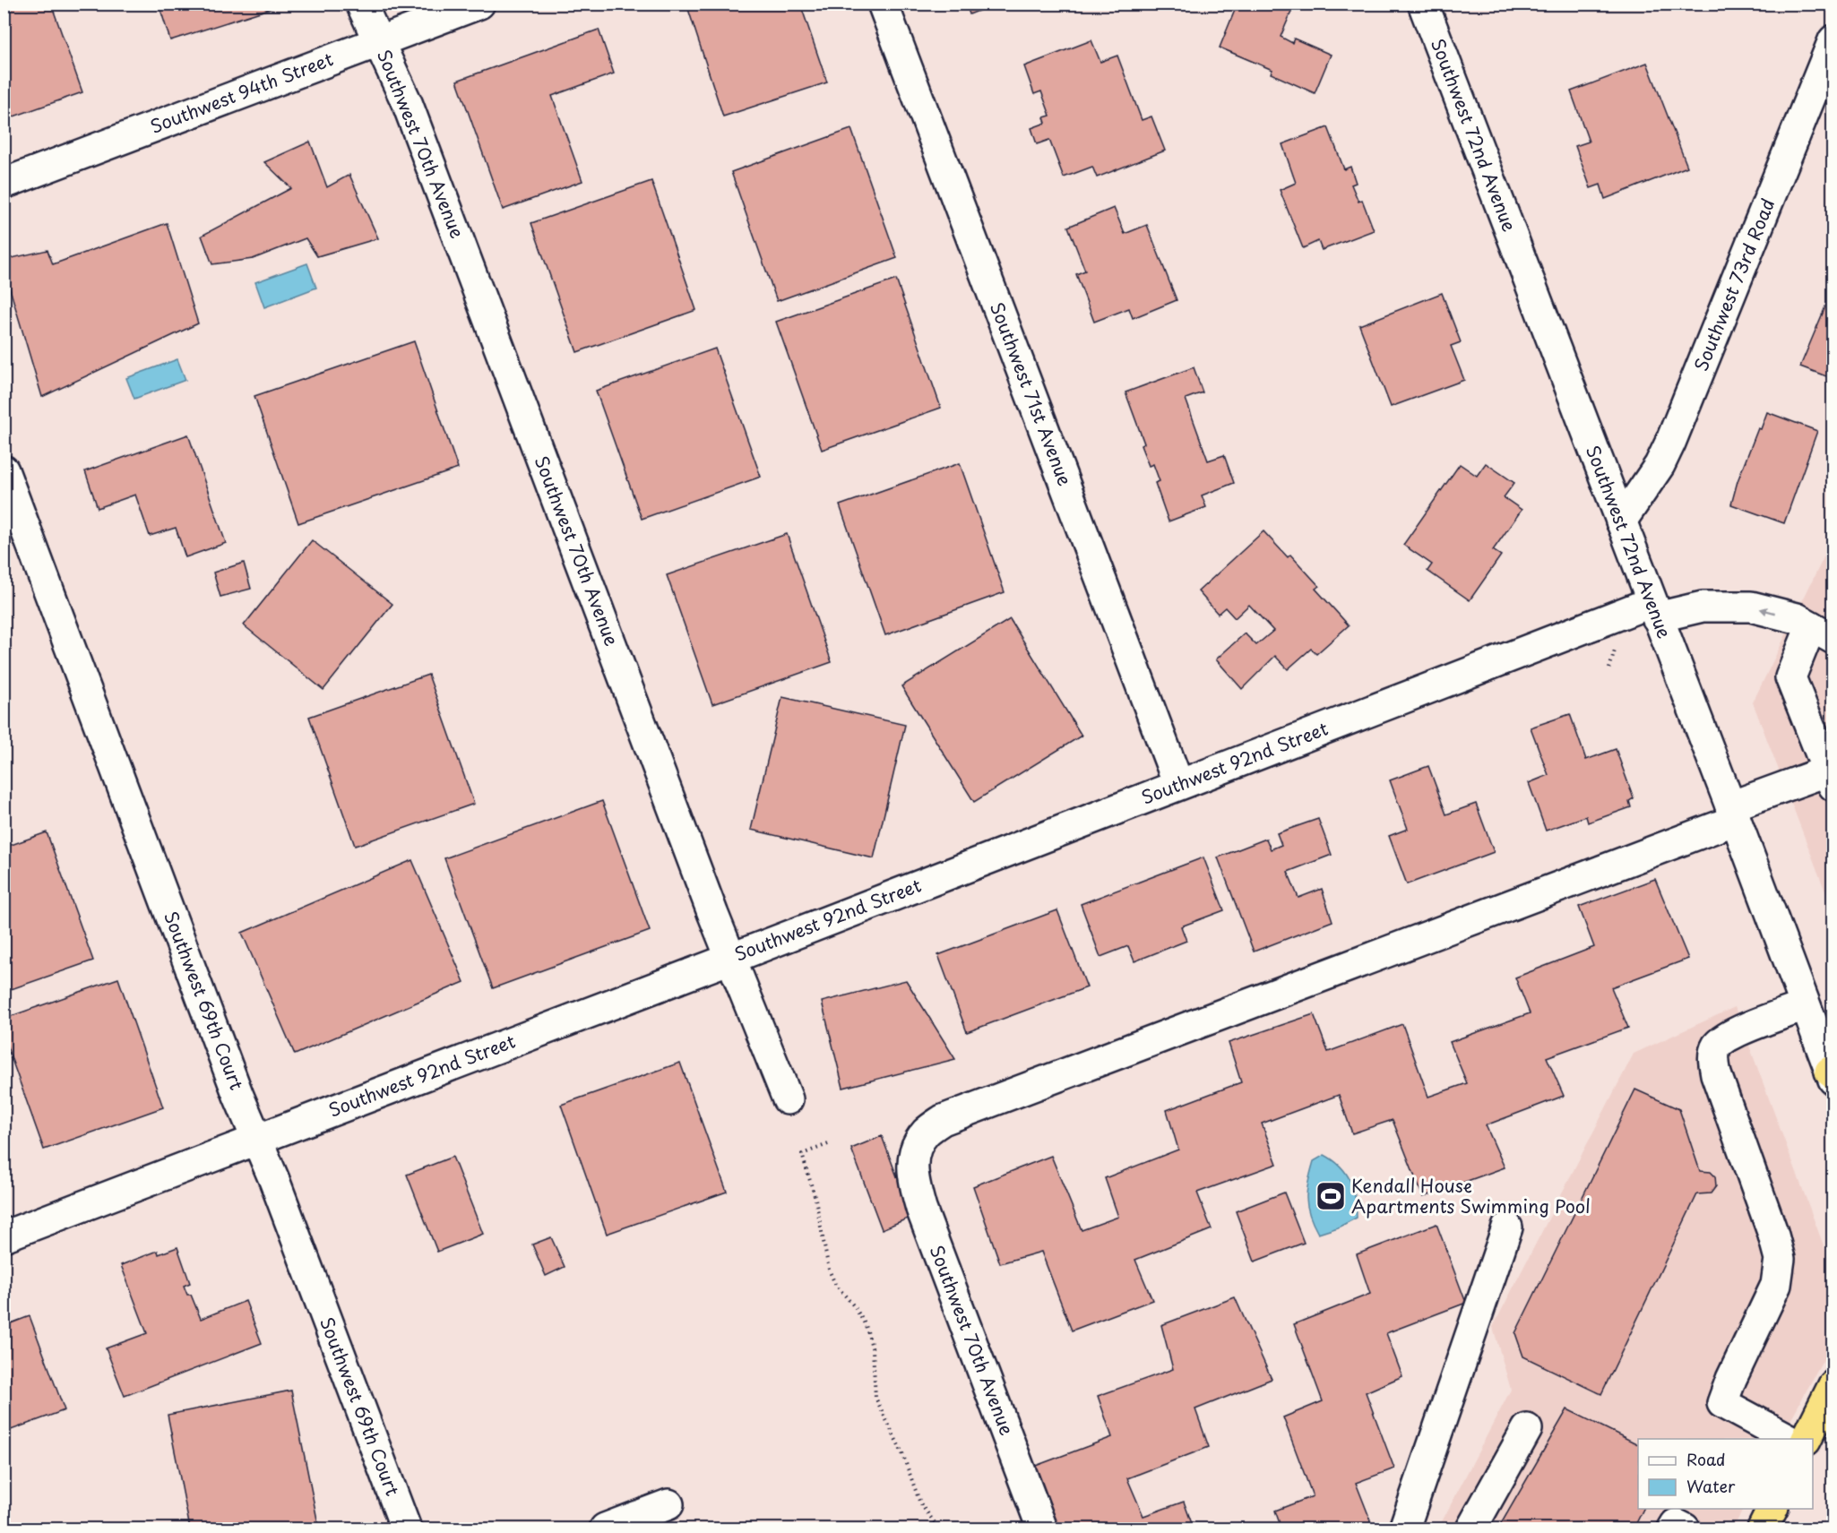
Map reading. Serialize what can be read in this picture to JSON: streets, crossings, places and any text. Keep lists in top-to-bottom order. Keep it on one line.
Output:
{"streets":{"street":["Southwest 94th Street","Southwest 72nd Avenue","Southwest 70th Avenue","Southwest 73rd Road","Southwest 71st Avenue","Southwest 92nd Street","Southwest 69th Court"]},"crossings":[["Southwest 94th Street","Southwest 70th Avenue"],["Southwest 72nd Avenue","Southwest 70th Avenue"],["Southwest 72nd Avenue","Southwest 73rd Road"],["Southwest 72nd Avenue","Southwest 92nd Street"],["Southwest 70th Avenue","Southwest 92nd Street"],["Southwest 71st Avenue","Southwest 92nd Street"],["Southwest 92nd Street","Southwest 69th Court"]],"places":{"sports":["Kendall House Apartments Swimming Pool"]},"legend":["Road","Water"]}
